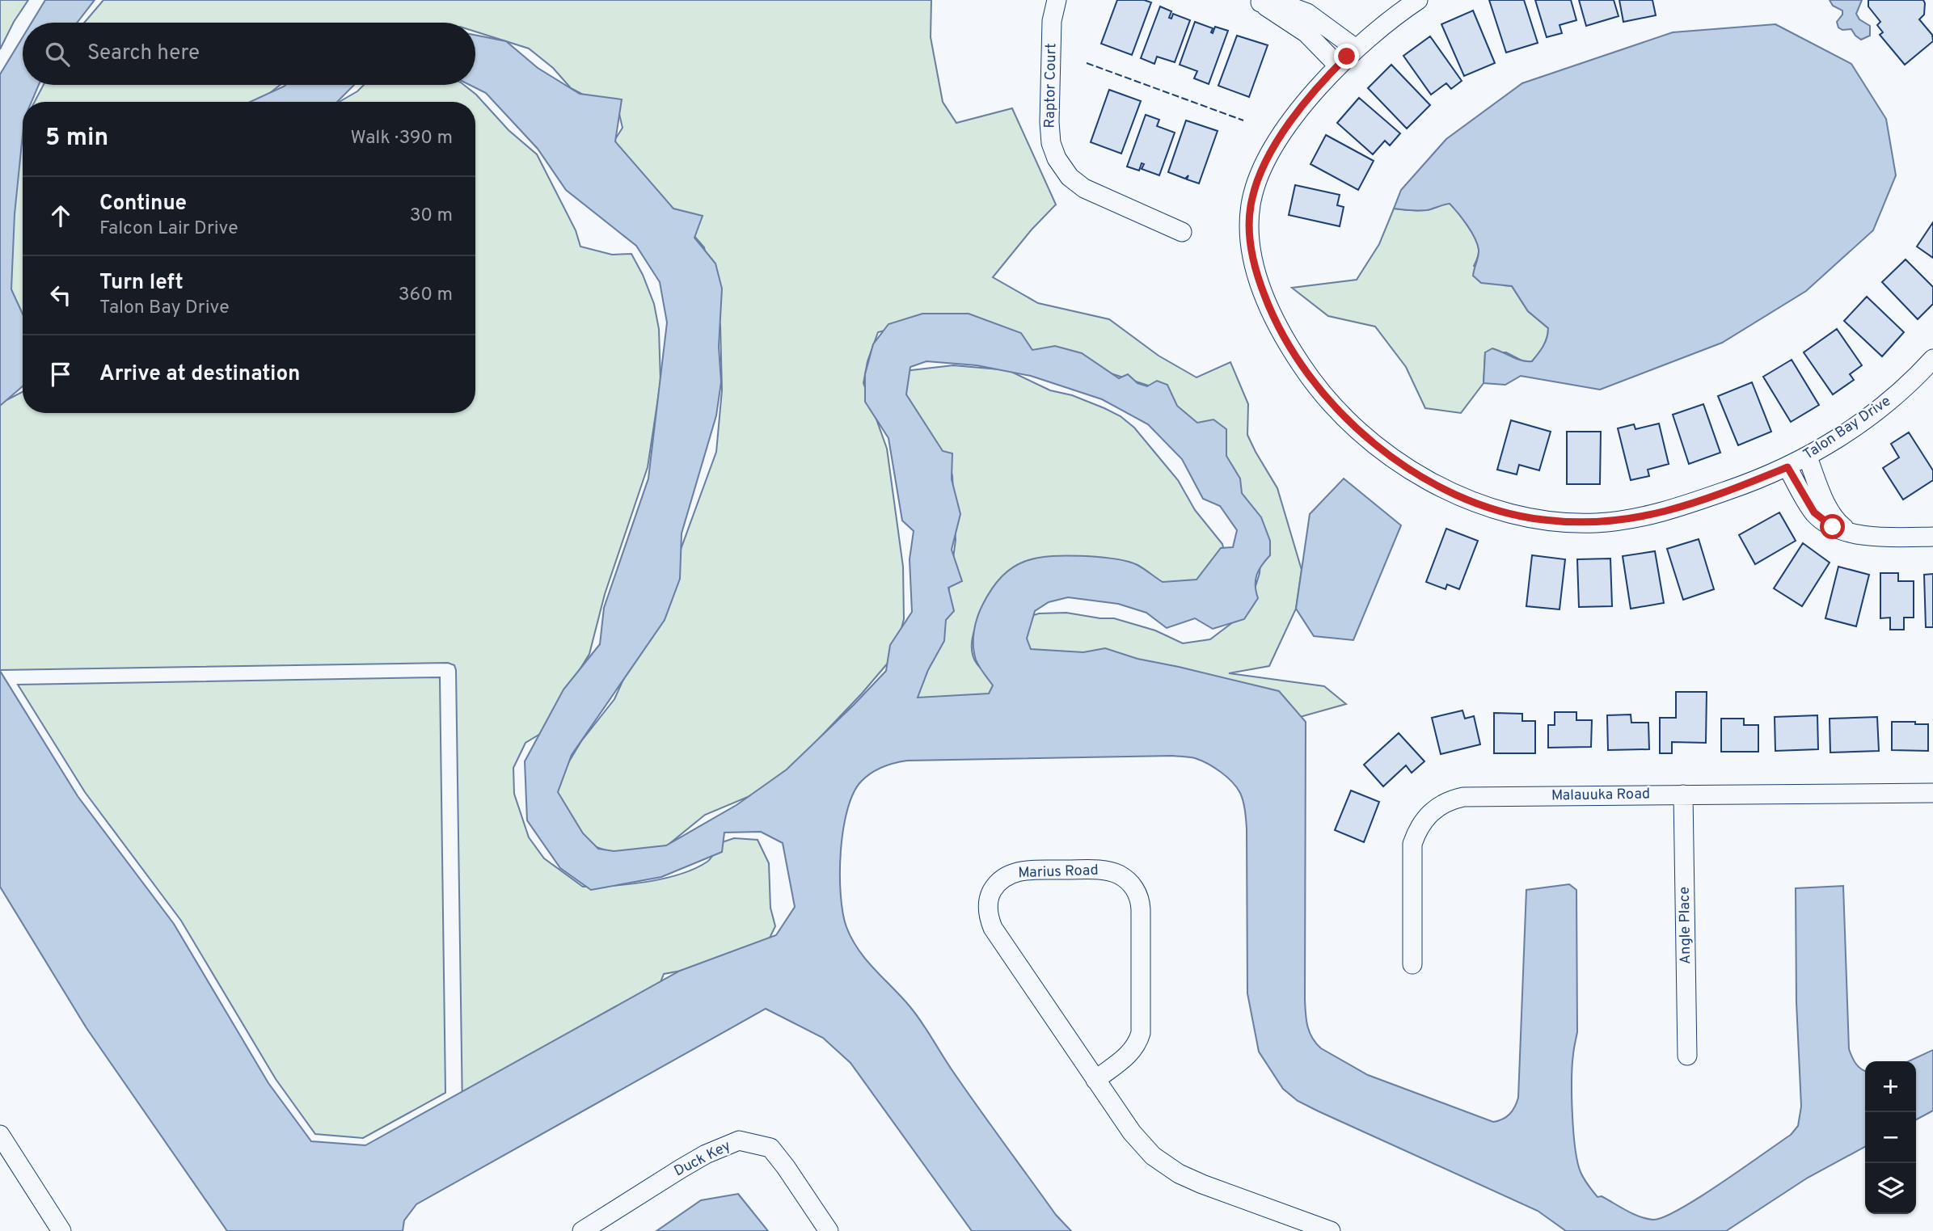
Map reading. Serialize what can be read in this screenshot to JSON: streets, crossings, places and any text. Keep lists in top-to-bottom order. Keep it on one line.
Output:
{"streets":{"street":["Raptor Court","Talon Bay Drive","Malauuka Road","Marius Road","Angle Place","Duck Key"]},"crossings":[["Malauuka Road","Angle Place"]],"page":{"search":"Search here","heading":["5 min","Walk · 390 m"],"list":[["Continue","Falcon Lair Drive","30 m"],["Turn left","Talon Bay Drive","360 m"],"Arrive at destination"],"map_buttons":["+","−"]}}
